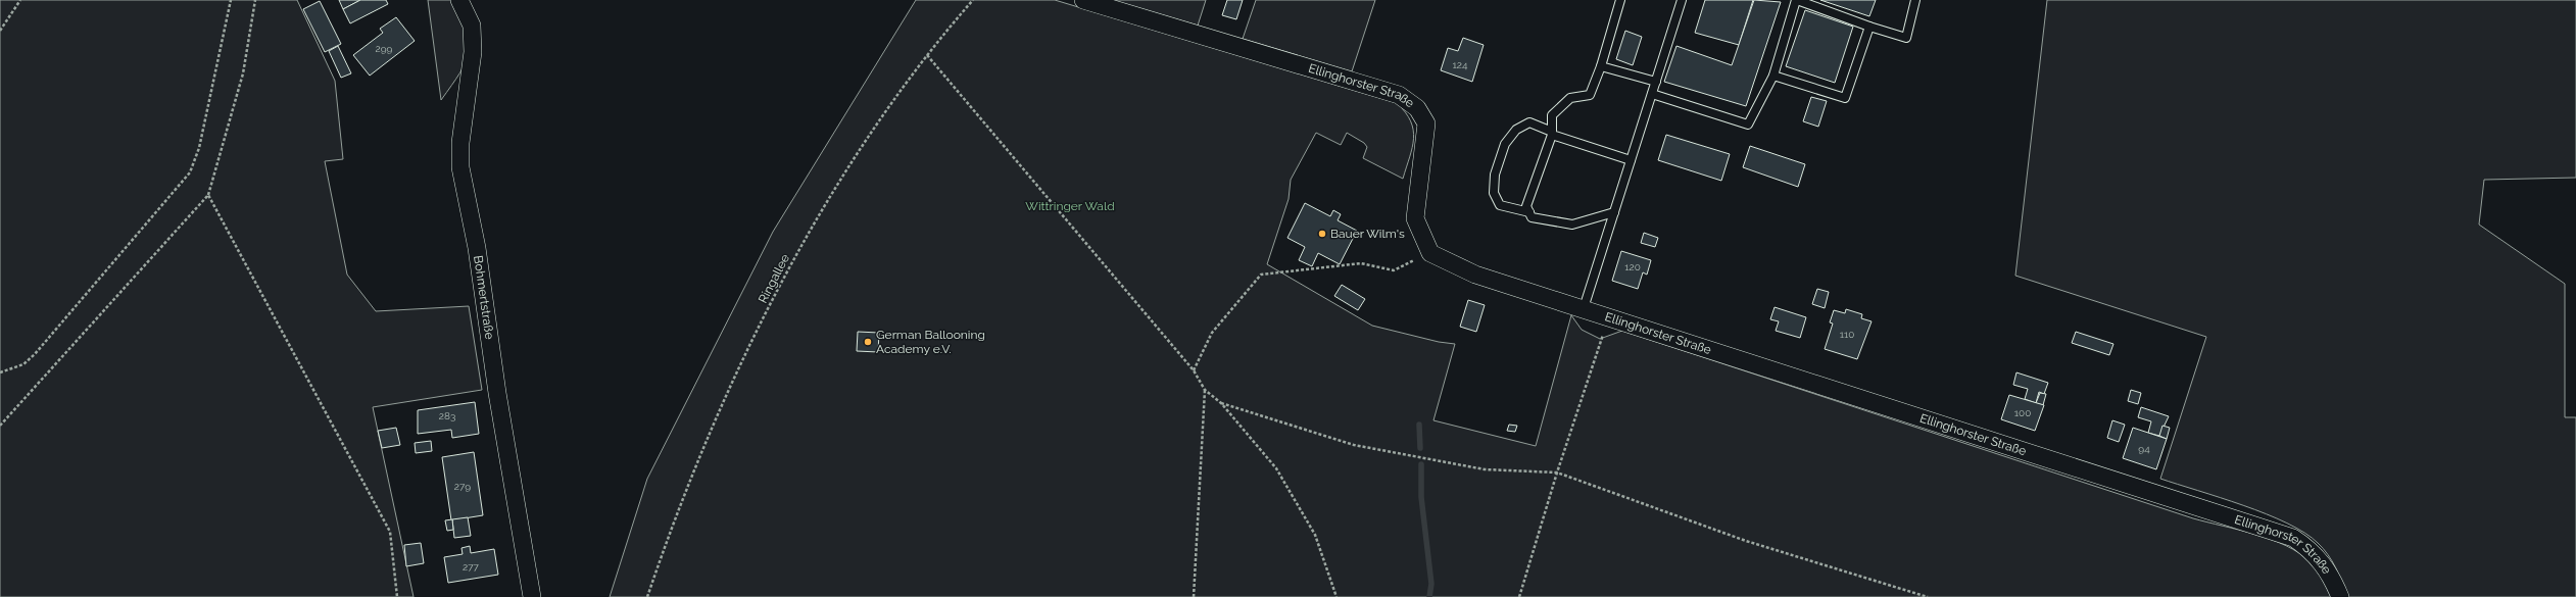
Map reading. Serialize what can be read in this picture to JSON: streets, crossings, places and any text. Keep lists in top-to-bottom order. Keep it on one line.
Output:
{"streets":{"street":["Ellinghorster Straße","Bohmertstraße"],"path":["Ringallee"]},"parks":["Wittringer Wald"],"places":["Bauer Wilm's","German Ballooning Academy e.V."],"house_numbers":["299","124","120","110","100","283","94","279","277"]}
